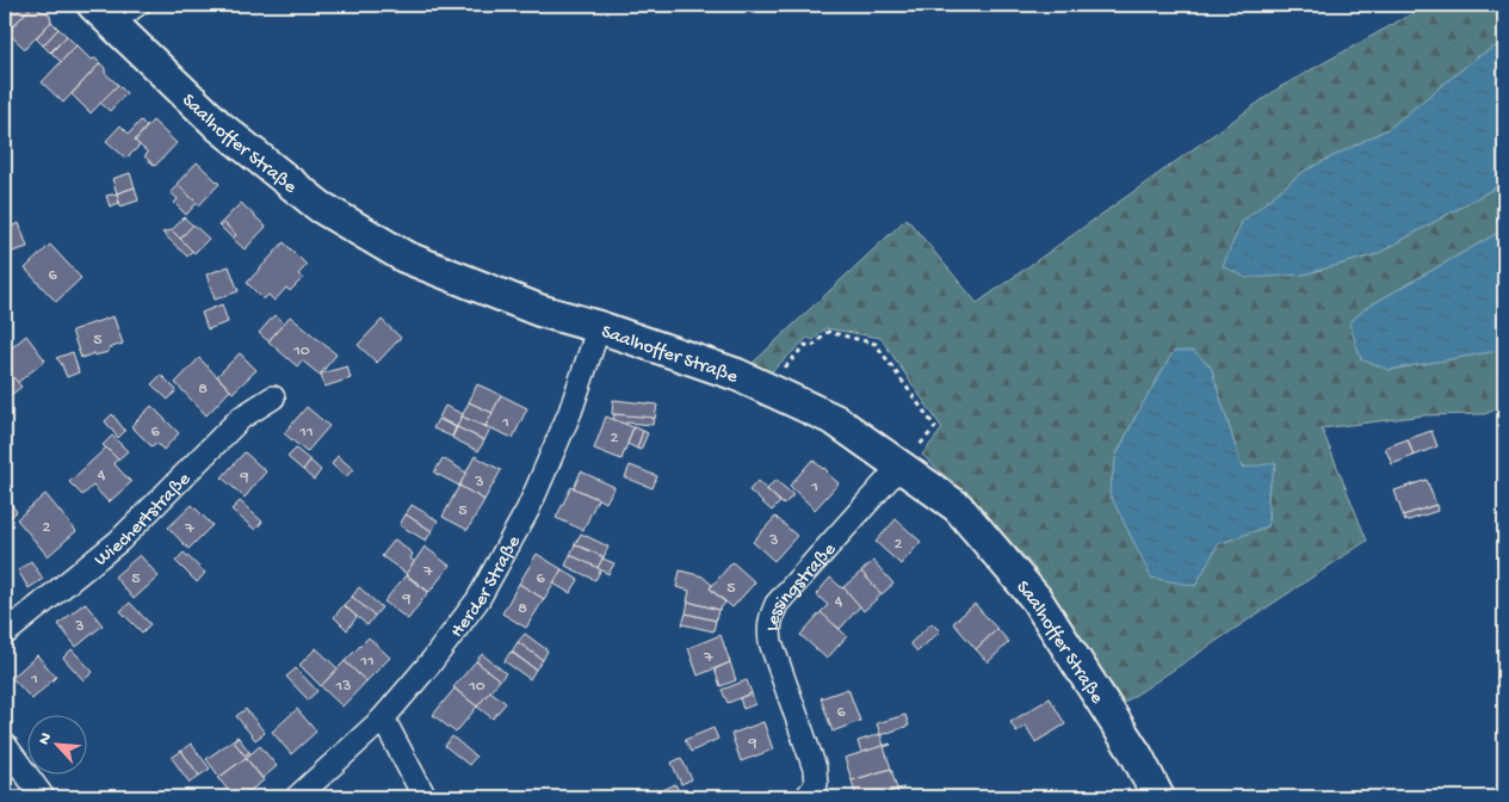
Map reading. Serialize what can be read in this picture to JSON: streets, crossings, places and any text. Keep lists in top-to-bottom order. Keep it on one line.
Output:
{"streets":{"street":["Saalhoffer Straße","Wiechertstraße","Herder Straße","Lessingstraße"]},"crossings":[["Saalhoffer Straße","Herder Straße"],["Saalhoffer Straße","Lessingstraße"]],"house_numbers":["6","5","10","8","1","6","11","2","4","9","3","1","5","2","7","3","2","7","5","6","5","9","4","8","3","7","11","1","13","10","6","9"],"north":"top left"}
